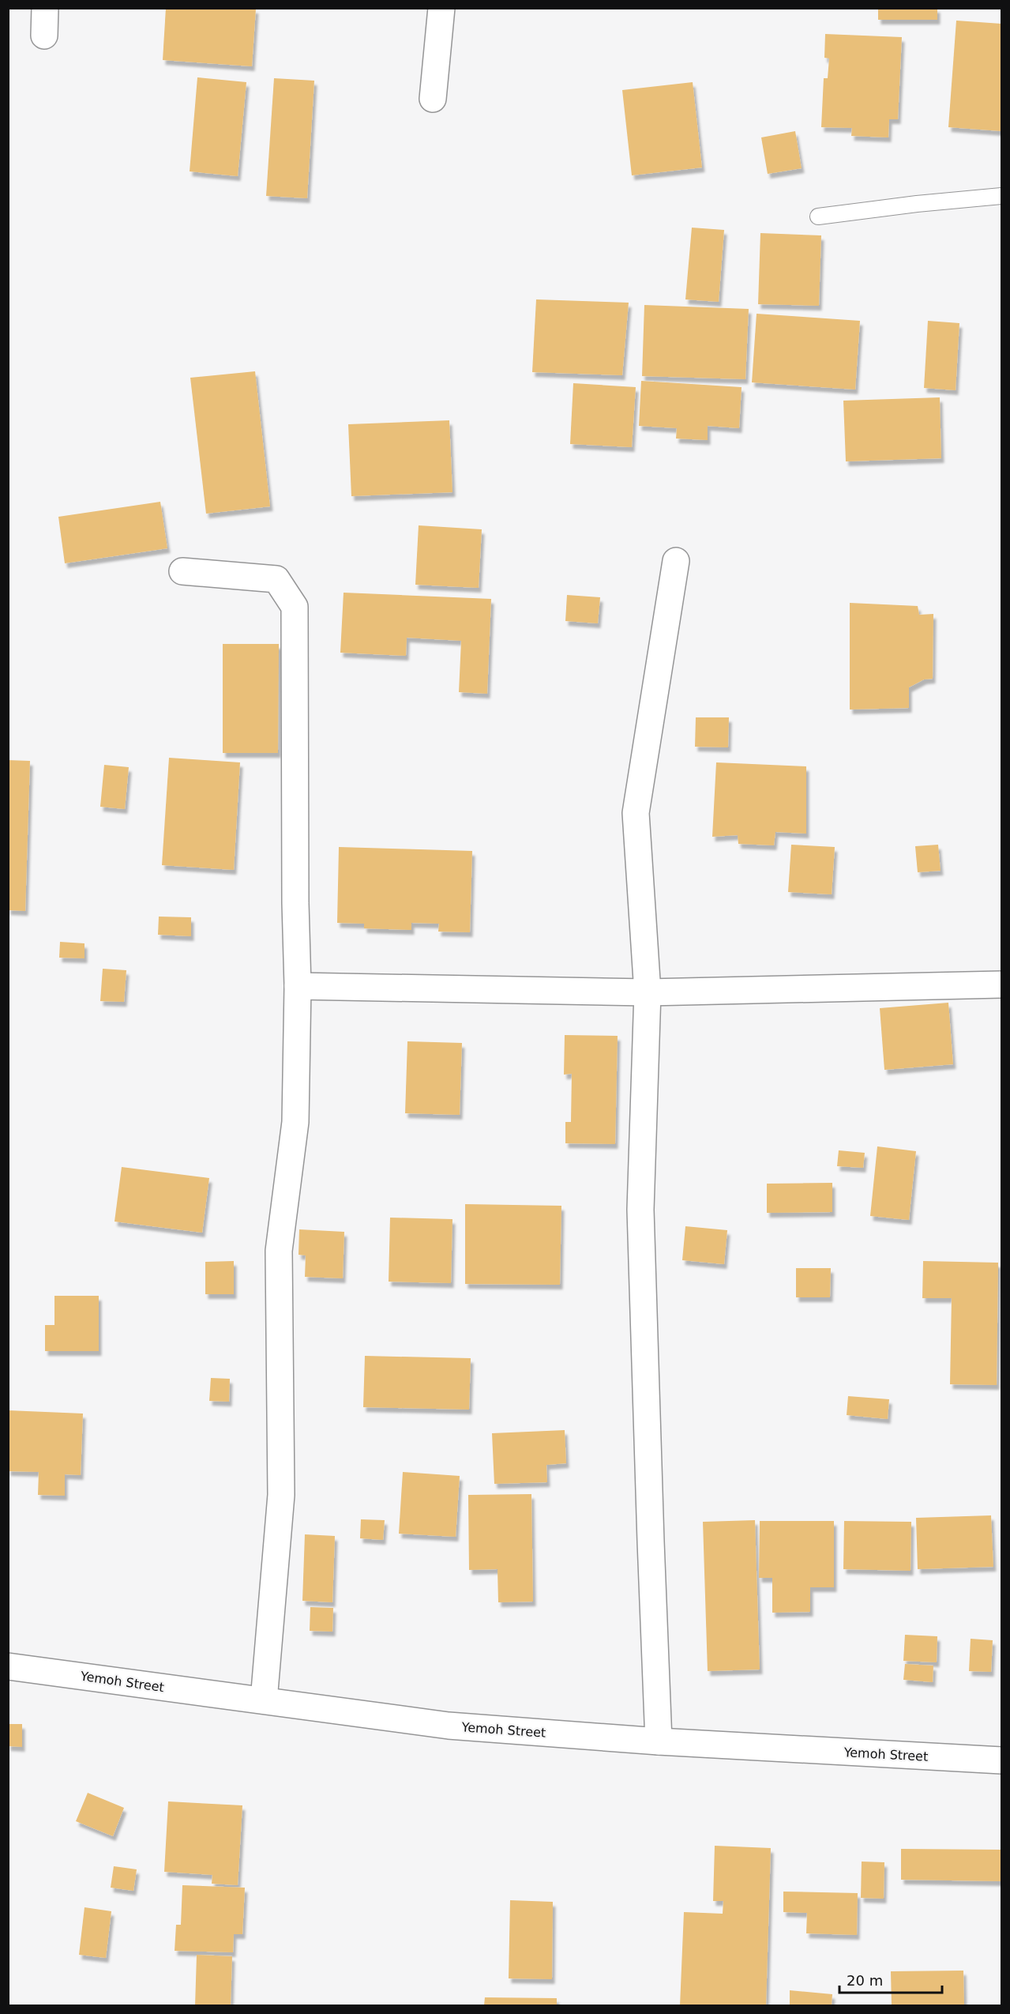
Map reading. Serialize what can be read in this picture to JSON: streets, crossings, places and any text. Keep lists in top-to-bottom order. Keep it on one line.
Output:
{"streets":{"street":["Yemoh Street"]},"scale_bar":"20 m"}
